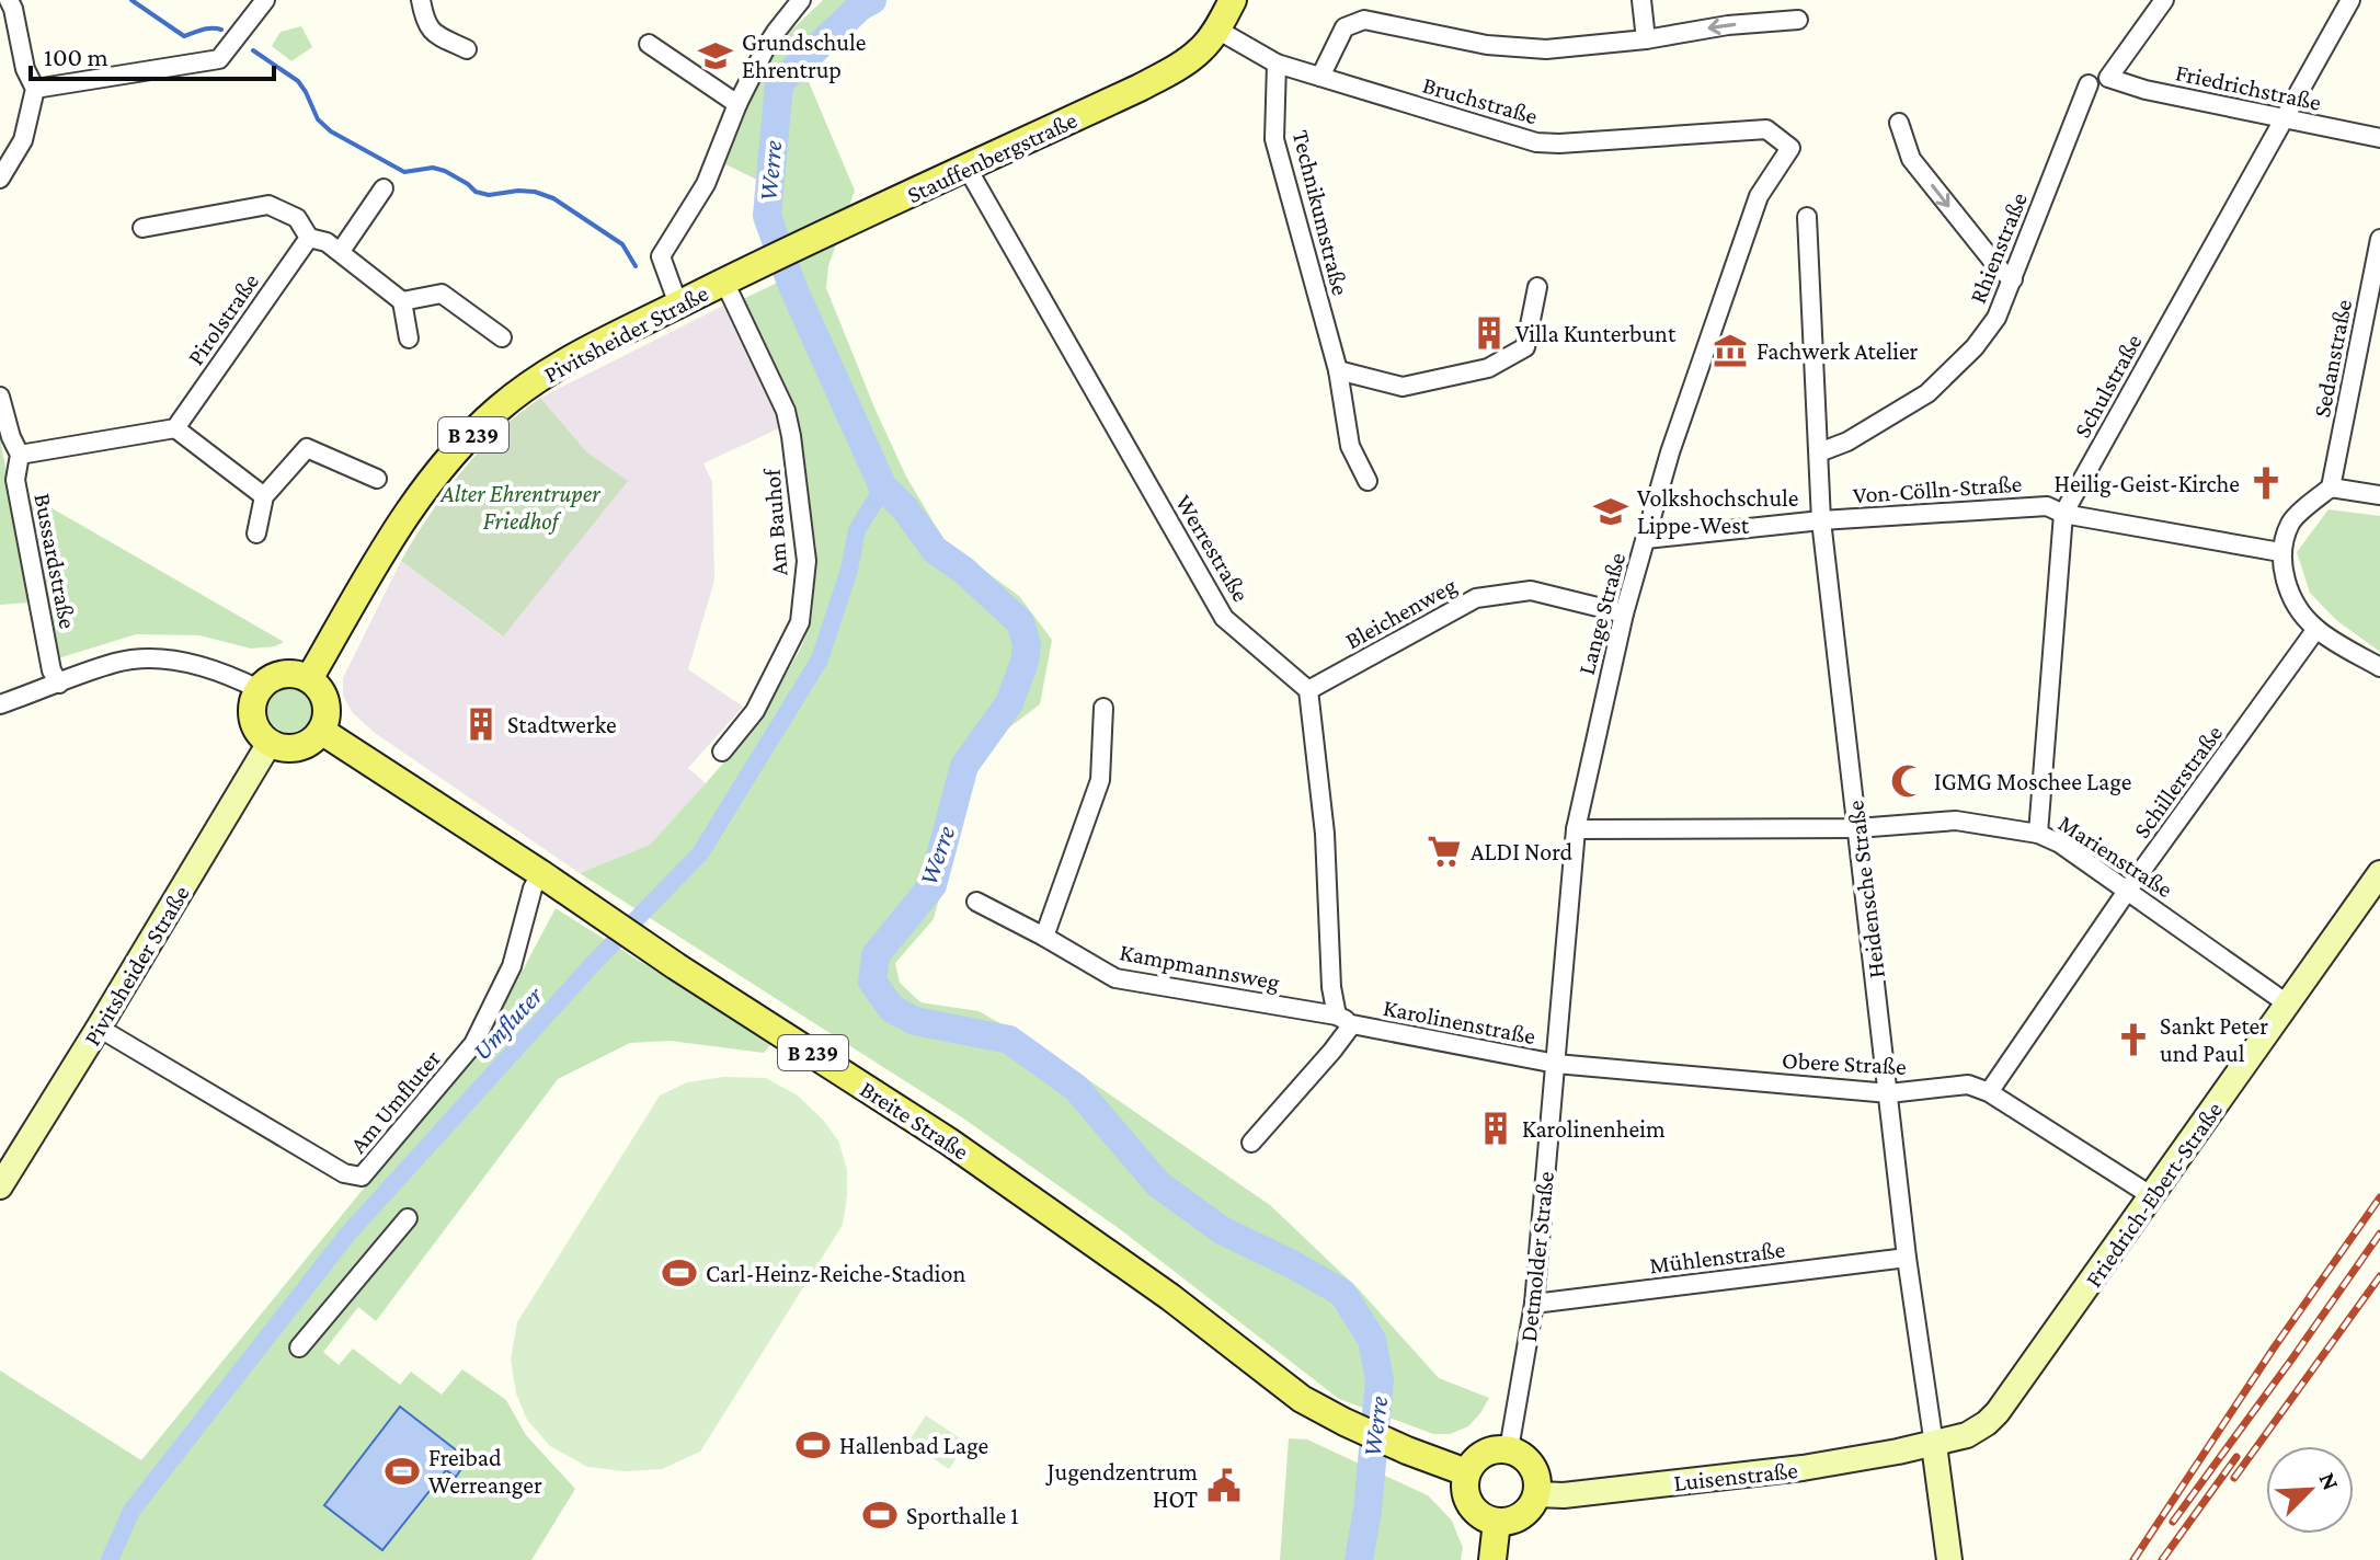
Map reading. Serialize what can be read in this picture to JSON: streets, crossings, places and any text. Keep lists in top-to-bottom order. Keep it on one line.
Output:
{"streets":{"main road":["Stauffenbergstraße","Pivitsheider Straße","B 239","Heidensche Straße","Breite Straße","Friedrich-Ebert-Straße","Luisenstraße"],"street":["Friedrichstraße","Bruchstraße","Technikumstraße","Rhienstraße","Pirolstraße","Sedanstraße","Schulstraße","Von-Cölln-Straße","Am Bauhof","Werrestraße","Bussardstraße","Bleichenweg","Lange Straße","Schillerstraße","Marienstraße","Kampmannsweg","Karolinenstraße","Obere Straße","Am Umfluter","Detmolder Straße","Mühlenstraße"]},"crossings":[["Friedrichstraße","Schulstraße"],["Bruchstraße","Stauffenbergstraße"],["Bruchstraße","Technikumstraße"],["Bruchstraße","Lange Straße"],["Stauffenbergstraße","Pivitsheider Straße"],["Stauffenbergstraße","Am Bauhof"],["Stauffenbergstraße","Werrestraße"],["Rhienstraße","Heidensche Straße"],["Pivitsheider Straße","Am Bauhof"],["Pivitsheider Straße","Am Umfluter"],["Pivitsheider Straße","Breite Straße"],["Schulstraße","Von-Cölln-Straße"],["Schulstraße","Marienstraße"],["Von-Cölln-Straße","Lange Straße"],["Von-Cölln-Straße","Heidensche Straße"],["Werrestraße","Bleichenweg"],["Bleichenweg","Lange Straße"],["Lange Straße","Marienstraße"],["Lange Straße","Karolinenstraße"],["Lange Straße","Obere Straße"],["Lange Straße","Detmolder Straße"],["Schillerstraße","Marienstraße"],["Schillerstraße","Obere Straße"],["Marienstraße","Heidensche Straße"],["Marienstraße","Friedrich-Ebert-Straße"],["Heidensche Straße","Obere Straße"],["Heidensche Straße","Friedrich-Ebert-Straße"],["Heidensche Straße","Mühlenstraße"],["Heidensche Straße","Luisenstraße"],["Kampmannsweg","Karolinenstraße"],["Karolinenstraße","Obere Straße"],["Karolinenstraße","Detmolder Straße"],["Obere Straße","Friedrich-Ebert-Straße"],["Obere Straße","Detmolder Straße"],["Am Umfluter","Breite Straße"],["Breite Straße","Detmolder Straße"],["Breite Straße","Luisenstraße"],["Friedrich-Ebert-Straße","Luisenstraße"],["Detmolder Straße","Mühlenstraße"],["Detmolder Straße","Luisenstraße"]],"water":["Werre","Umfluter"],"parks":["Alter Ehrentruper Friedhof"],"places":{"school or university":["Grundschule Ehrentrup","Volkshochschule Lippe-West"],"building":["Villa Kunterbunt","Stadtwerke","Karolinenheim"],"museum":["Fachwerk Atelier"],"church":["Heilig-Geist-Kirche","Sankt Peter und Paul"],"mosque":["IGMG Moschee Lage"],"supermarket":["ALDI Nord"],"sports":["Carl-Heinz-Reiche-Stadion","Hallenbad Lage","Freibad Werreanger","Sporthalle 1"],"public building":["Jugendzentrum HOT"]},"scale_bar":"100 m","north":"top right"}
